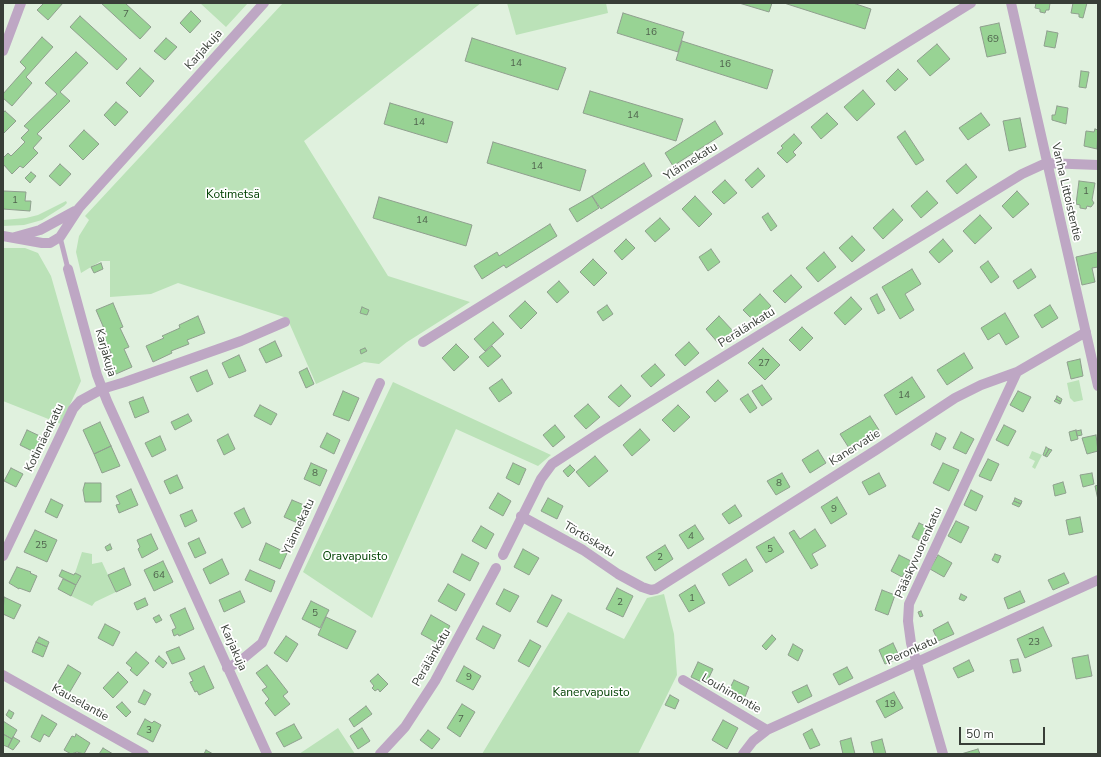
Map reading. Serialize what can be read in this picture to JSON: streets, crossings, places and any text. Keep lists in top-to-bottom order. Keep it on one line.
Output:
{"streets":{"street":["Karjakuja","Ylännekatu","Vanha Littoistentie","Perälänkatu","Kotimäenkatu","Kanervatie","Törtöskatu","Pääskyvuorenkatu","Peronkatu","Louhimontie","Kauselantie"]},"crossings":[["Karjakuja","Ylännekatu"],["Karjakuja","Kotimäenkatu"],["Vanha Littoistentie","Perälänkatu"],["Vanha Littoistentie","Kanervatie"],["Perälänkatu","Törtöskatu"],["Kanervatie","Törtöskatu"],["Kanervatie","Pääskyvuorenkatu"],["Pääskyvuorenkatu","Peronkatu"],["Peronkatu","Louhimontie"]],"parks":["Kotimetsä","Oravapuisto","Kanervapuisto"],"house_numbers":["7","16","69","14","16","14","14","14","1","1","14","27","14","8","8","9","4","25","5","2","64","1","2","5","23","9","19","7","3"],"scale_bar":"50 m"}
